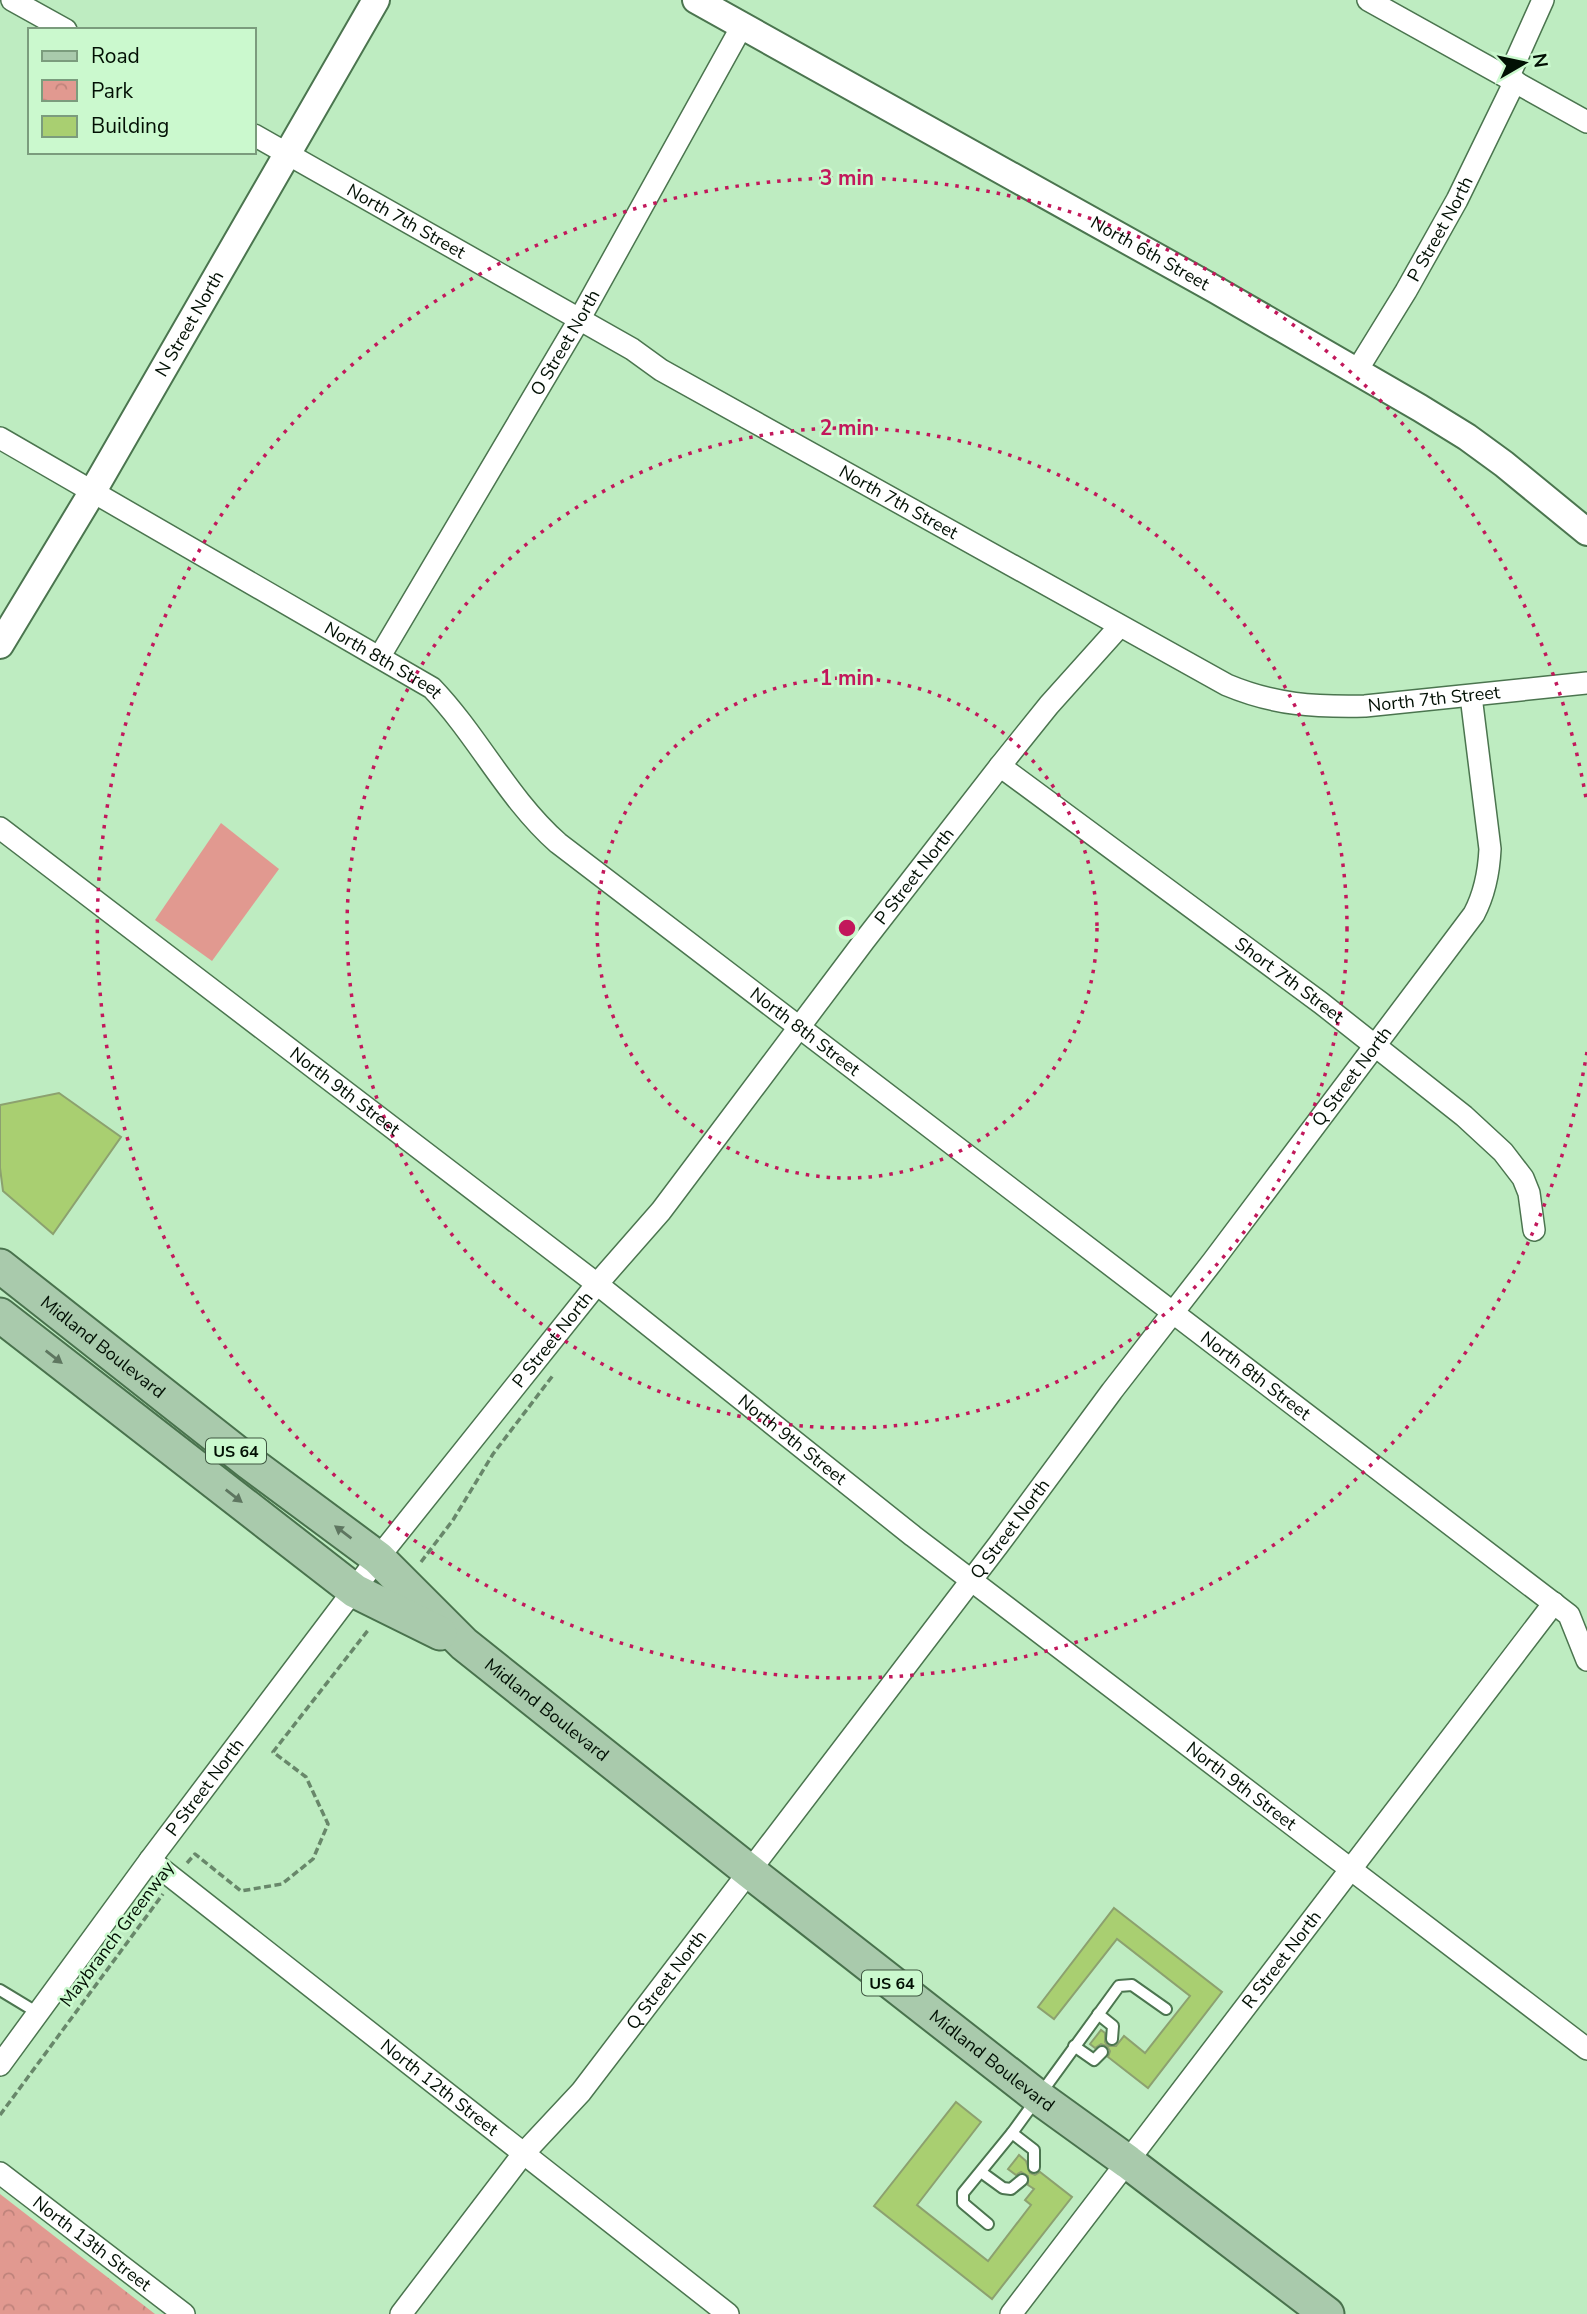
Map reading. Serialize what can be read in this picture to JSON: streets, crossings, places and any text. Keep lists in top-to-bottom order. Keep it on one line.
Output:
{"streets":{"main road":["Midland Boulevard","US 64"],"street":["North 7th Street","P Street North","North 6th Street","N Street North","O Street North","North 8th Street","Short 7th Street","Q Street North","North 9th Street","R Street North","North 12th Street","North 13th Street"],"path":["Maybranch Greenway"]},"crossings":[["North 7th Street","P Street North"],["North 7th Street","N Street North"],["North 7th Street","O Street North"],["North 7th Street","Q Street North"],["P Street North","North 6th Street"],["P Street North","North 8th Street"],["P Street North","Short 7th Street"],["P Street North","North 9th Street"],["P Street North","Midland Boulevard"],["P Street North","North 12th Street"],["North 6th Street","O Street North"],["N Street North","North 8th Street"],["O Street North","North 8th Street"],["North 8th Street","Q Street North"],["North 8th Street","R Street North"],["Short 7th Street","Q Street North"],["Q Street North","North 9th Street"],["Q Street North","Midland Boulevard"],["Q Street North","North 12th Street"],["North 9th Street","R Street North"],["Midland Boulevard","R Street North"],["Maybranch Greenway","North 12th Street"]],"legend":["Road","Park","Building"],"north":"right","rings":["3 min","2 min","1 min"]}
